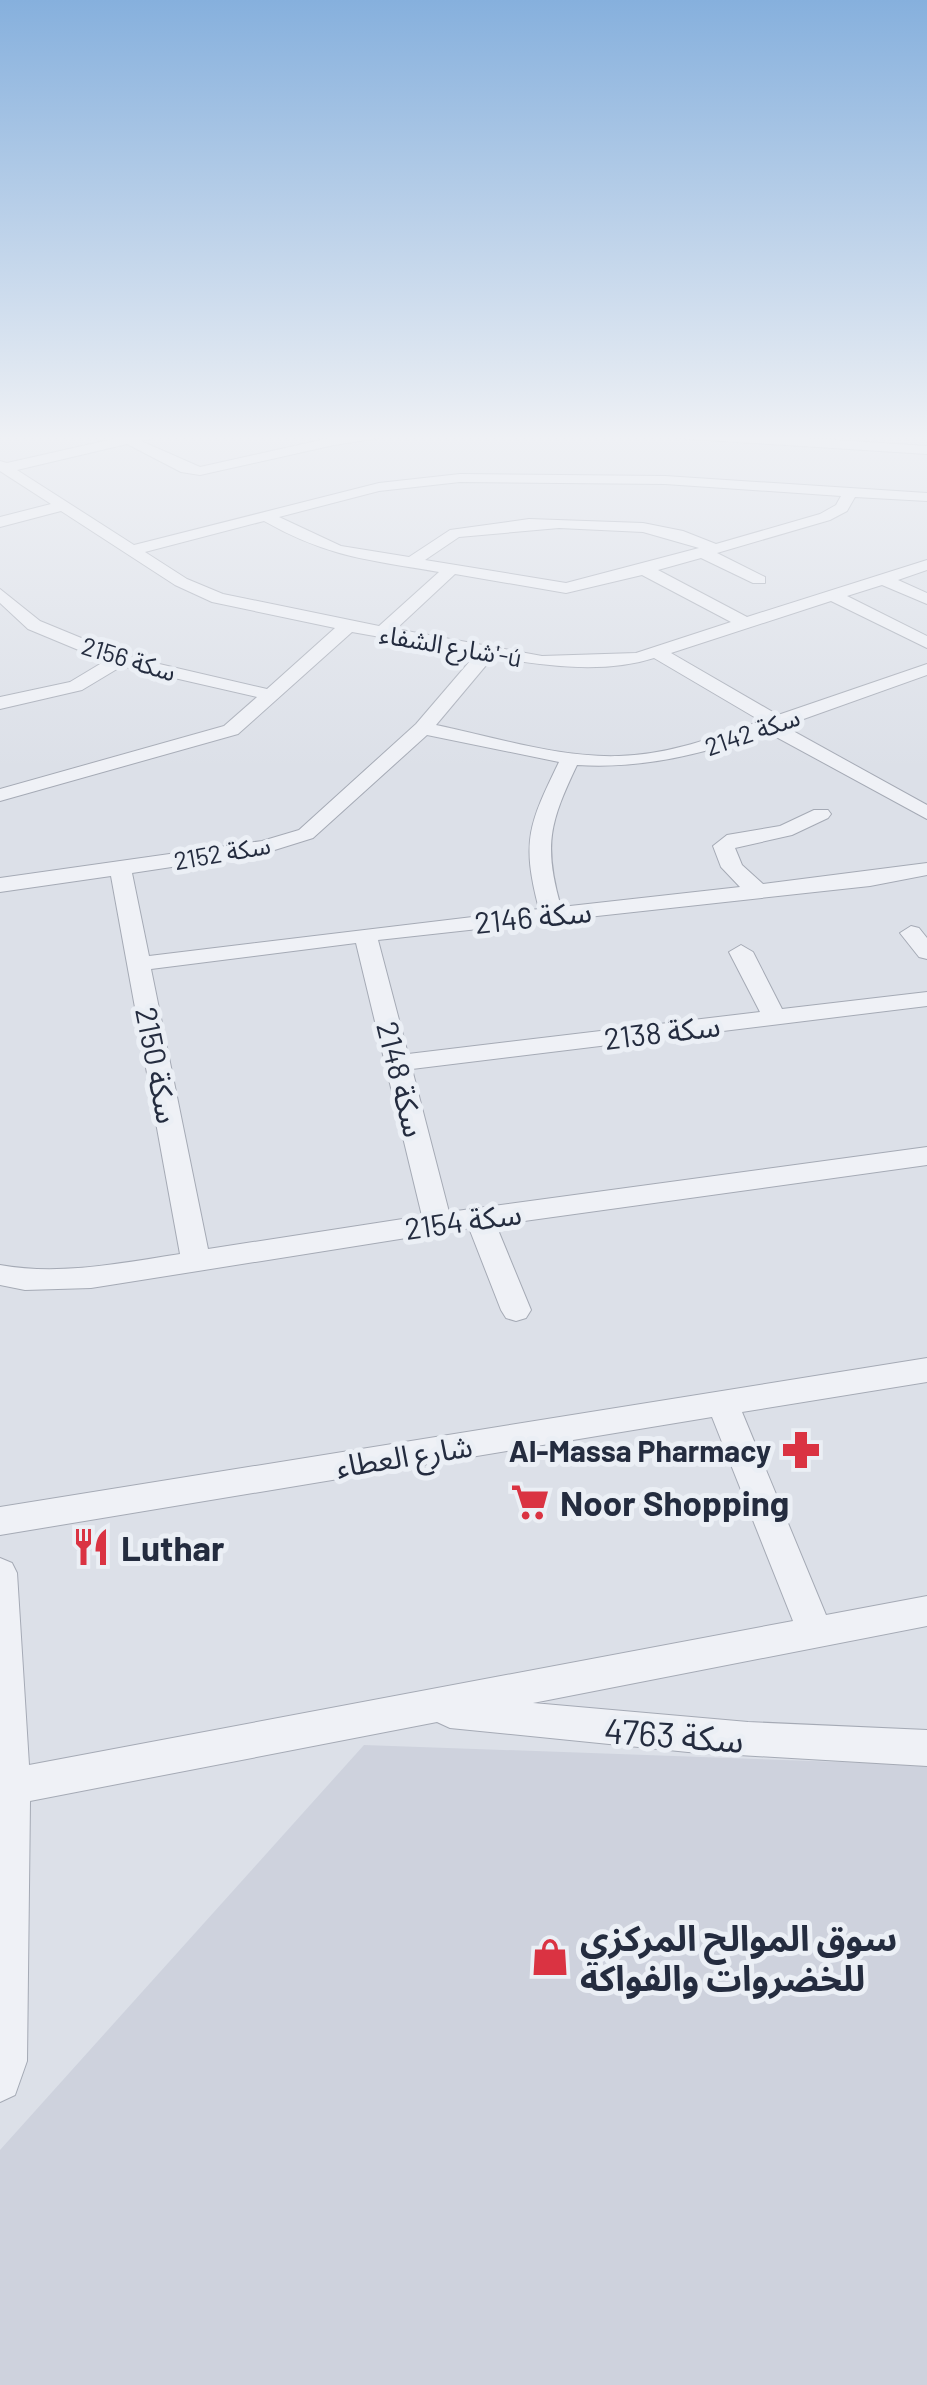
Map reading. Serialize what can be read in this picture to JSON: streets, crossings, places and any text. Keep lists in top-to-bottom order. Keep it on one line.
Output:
{"streets":{"street":["شارع الشفاء'-ú","سكة 2156","سكة 2142","سكة 2152","سكة 2146","سكة 2138","سكة 2150","سكة 2148","سكة 2154","شارع العطاء","سكة 4763"]},"crossings":[["شارع الشفاء'-ú","سكة 2152"],["سكة 2142","سكة 2152"],["سكة 2152","سكة 2150"],["سكة 2146","سكة 2150"],["سكة 2146","سكة 2148"],["سكة 2138","سكة 2148"],["سكة 2150","سكة 2154"],["سكة 2148","سكة 2154"]],"places":{"pharmacy":["Al-Massa Pharmacy"],"supermarket":["Noor Shopping"],"restaurant":["Luthar"],"shop":["سوق الموالح المركزي للخضروات والفواكه"]}}
